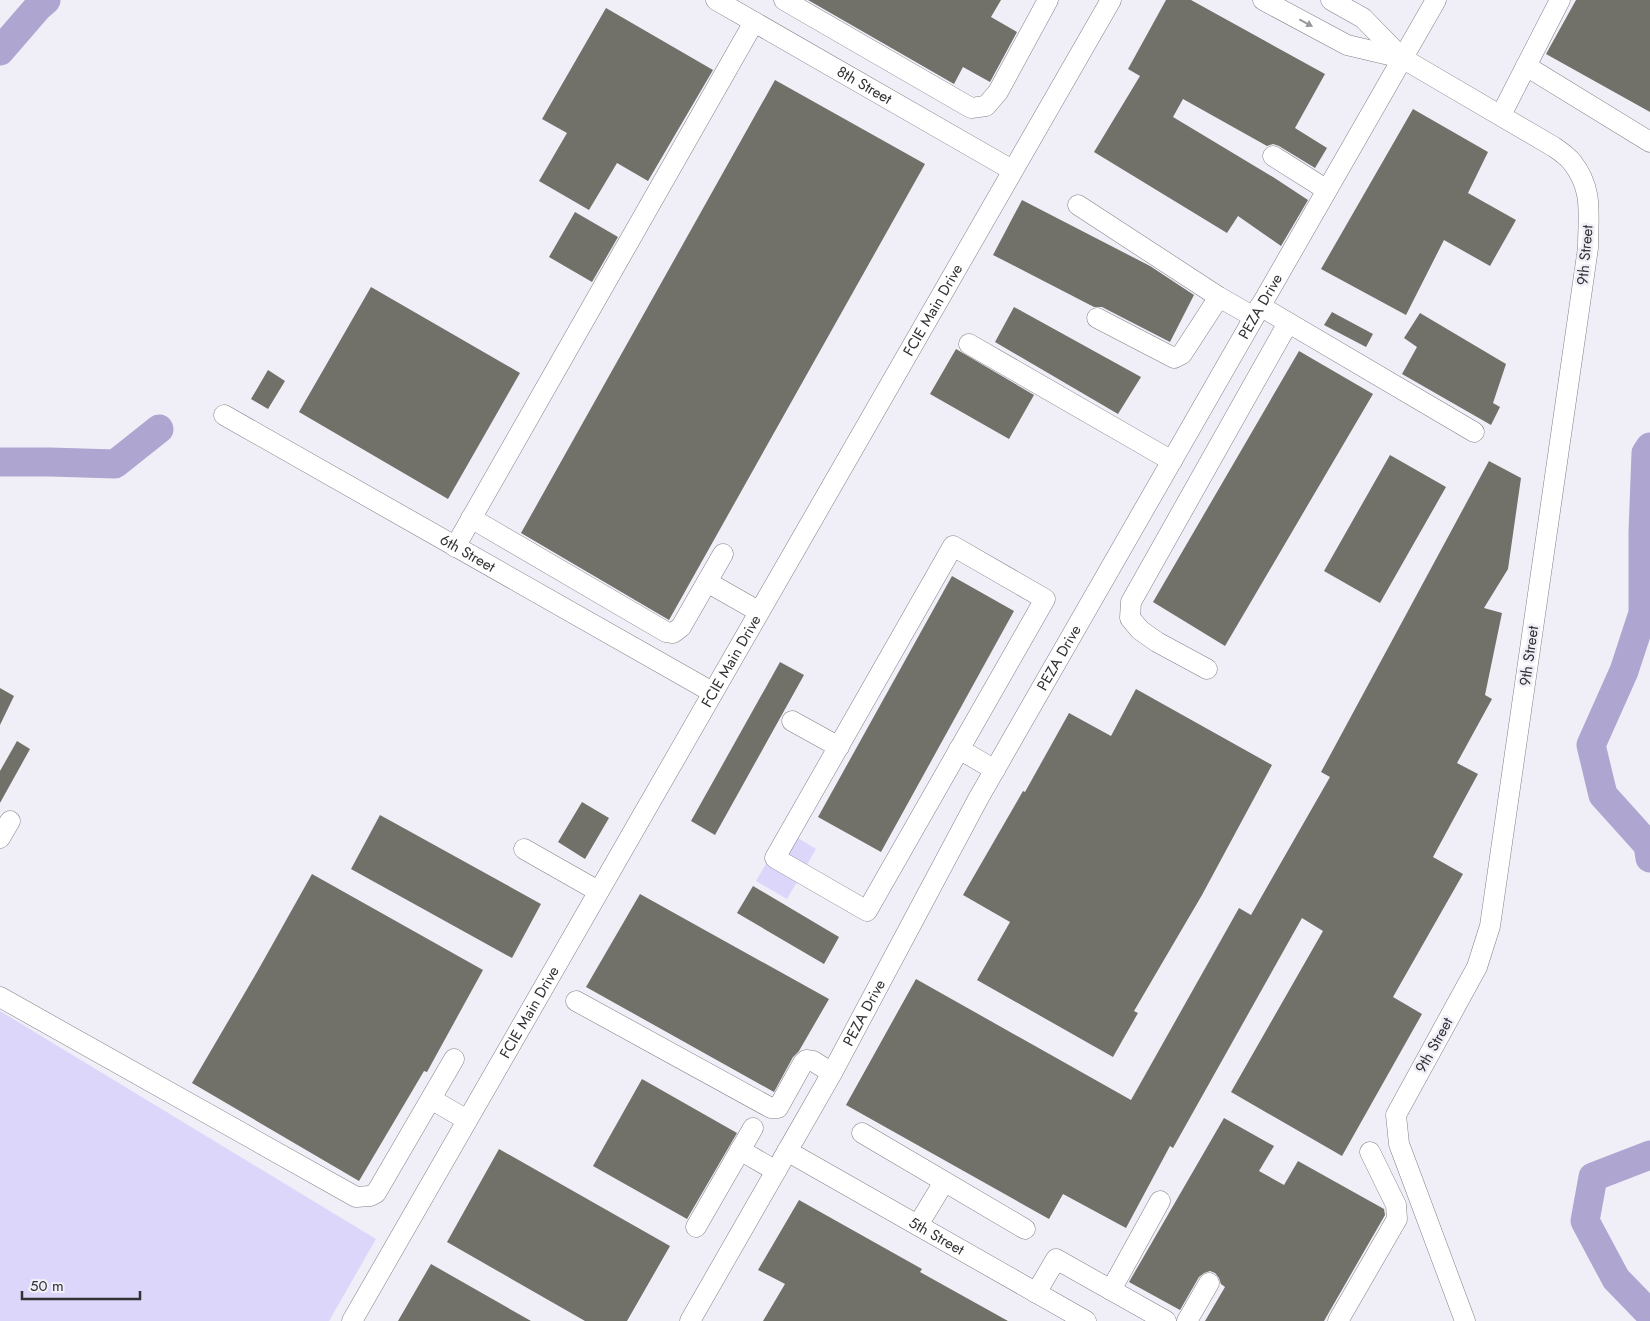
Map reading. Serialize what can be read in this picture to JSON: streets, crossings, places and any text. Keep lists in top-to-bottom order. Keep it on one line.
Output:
{"streets":{"street":["8th Street","9th Street","PEZA Drive","FCIE Main Drive","6th Street","5th Street"]},"crossings":[["8th Street","FCIE Main Drive"],["9th Street","PEZA Drive"],["PEZA Drive","5th Street"],["FCIE Main Drive","6th Street"]],"scale_bar":"50 m"}
